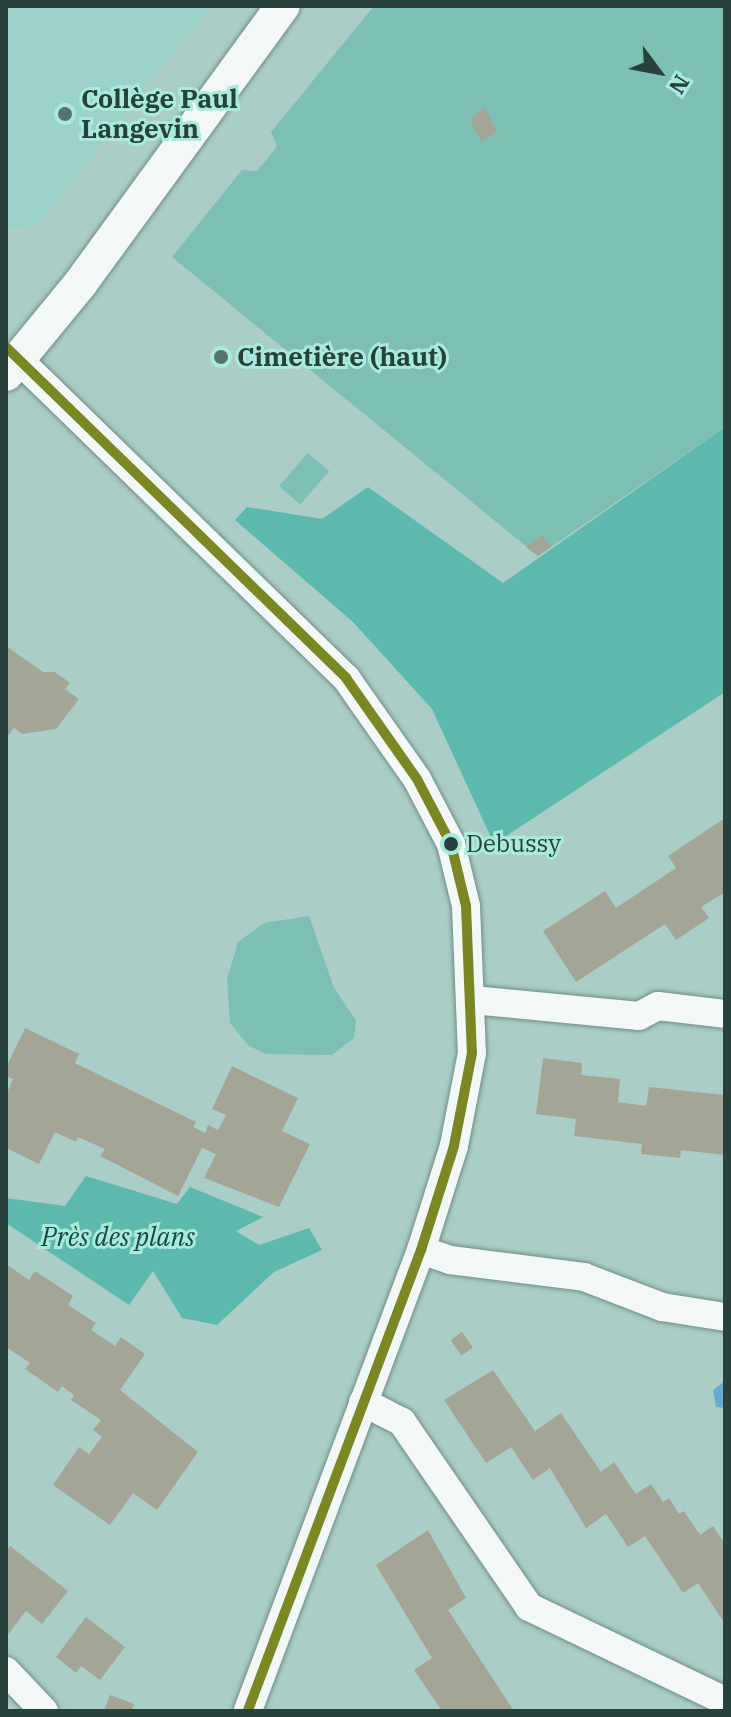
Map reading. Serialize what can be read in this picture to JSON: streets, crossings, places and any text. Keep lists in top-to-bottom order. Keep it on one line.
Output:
{"parks":["Près des plans"],"places":["Collège Paul Langevin","Cimetière (haut)","Debussy"],"north":"bottom right"}
